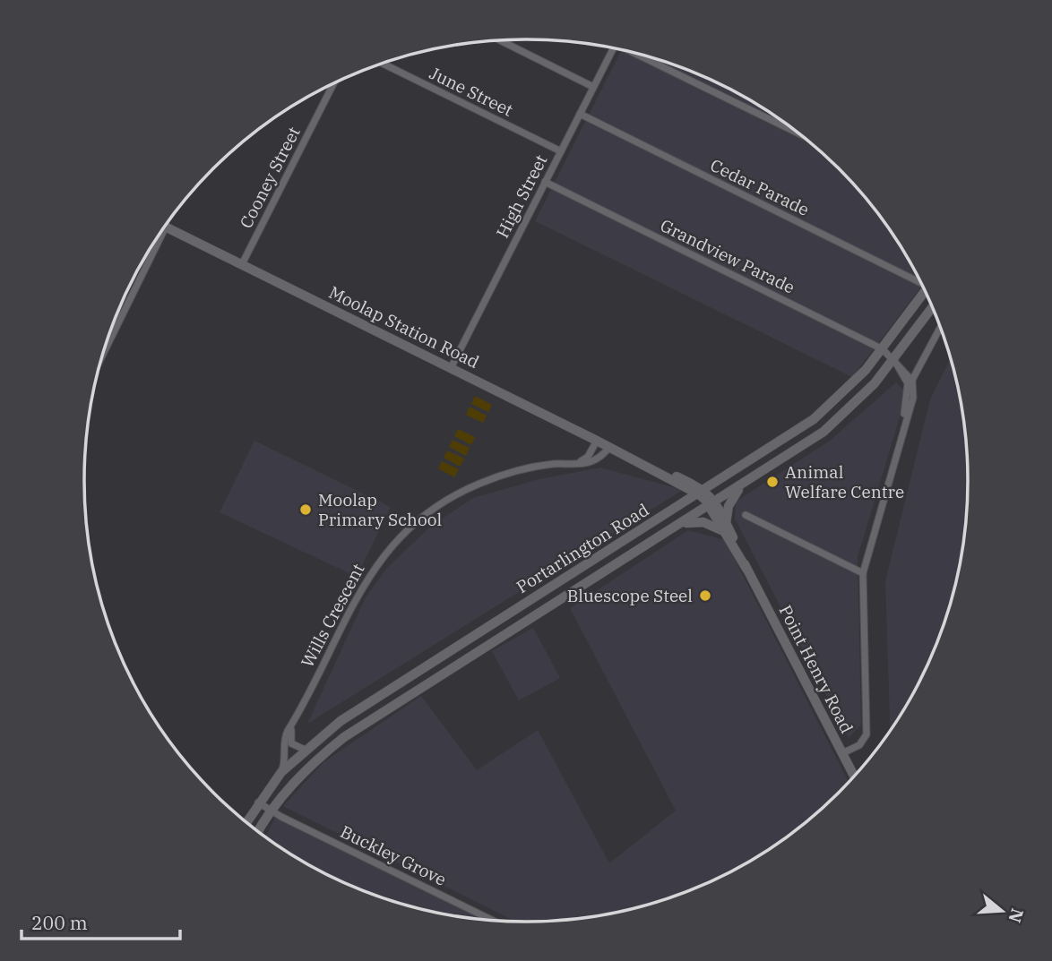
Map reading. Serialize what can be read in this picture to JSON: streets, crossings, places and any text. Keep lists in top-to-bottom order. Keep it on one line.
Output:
{"streets":{"main road":["Moolap Station Road","Portarlington Road","Point Henry Road"],"street":["June Street","Cooney Street","Cedar Parade","High Street","Grandview Parade","Wills Crescent","Buckley Grove"]},"crossings":[["June Street","High Street"],["Cooney Street","Moolap Station Road"],["Cedar Parade","High Street"],["High Street","Grandview Parade"],["High Street","Moolap Station Road"],["Grandview Parade","Portarlington Road"],["Moolap Station Road","Portarlington Road"],["Moolap Station Road","Wills Crescent"],["Moolap Station Road","Point Henry Road"],["Portarlington Road","Wills Crescent"],["Portarlington Road","Point Henry Road"],["Portarlington Road","Buckley Grove"]],"places":["Animal Welfare Centre","Moolap Primary School","Bluescope Steel"],"scale_bar":"200 m","north":"right"}
